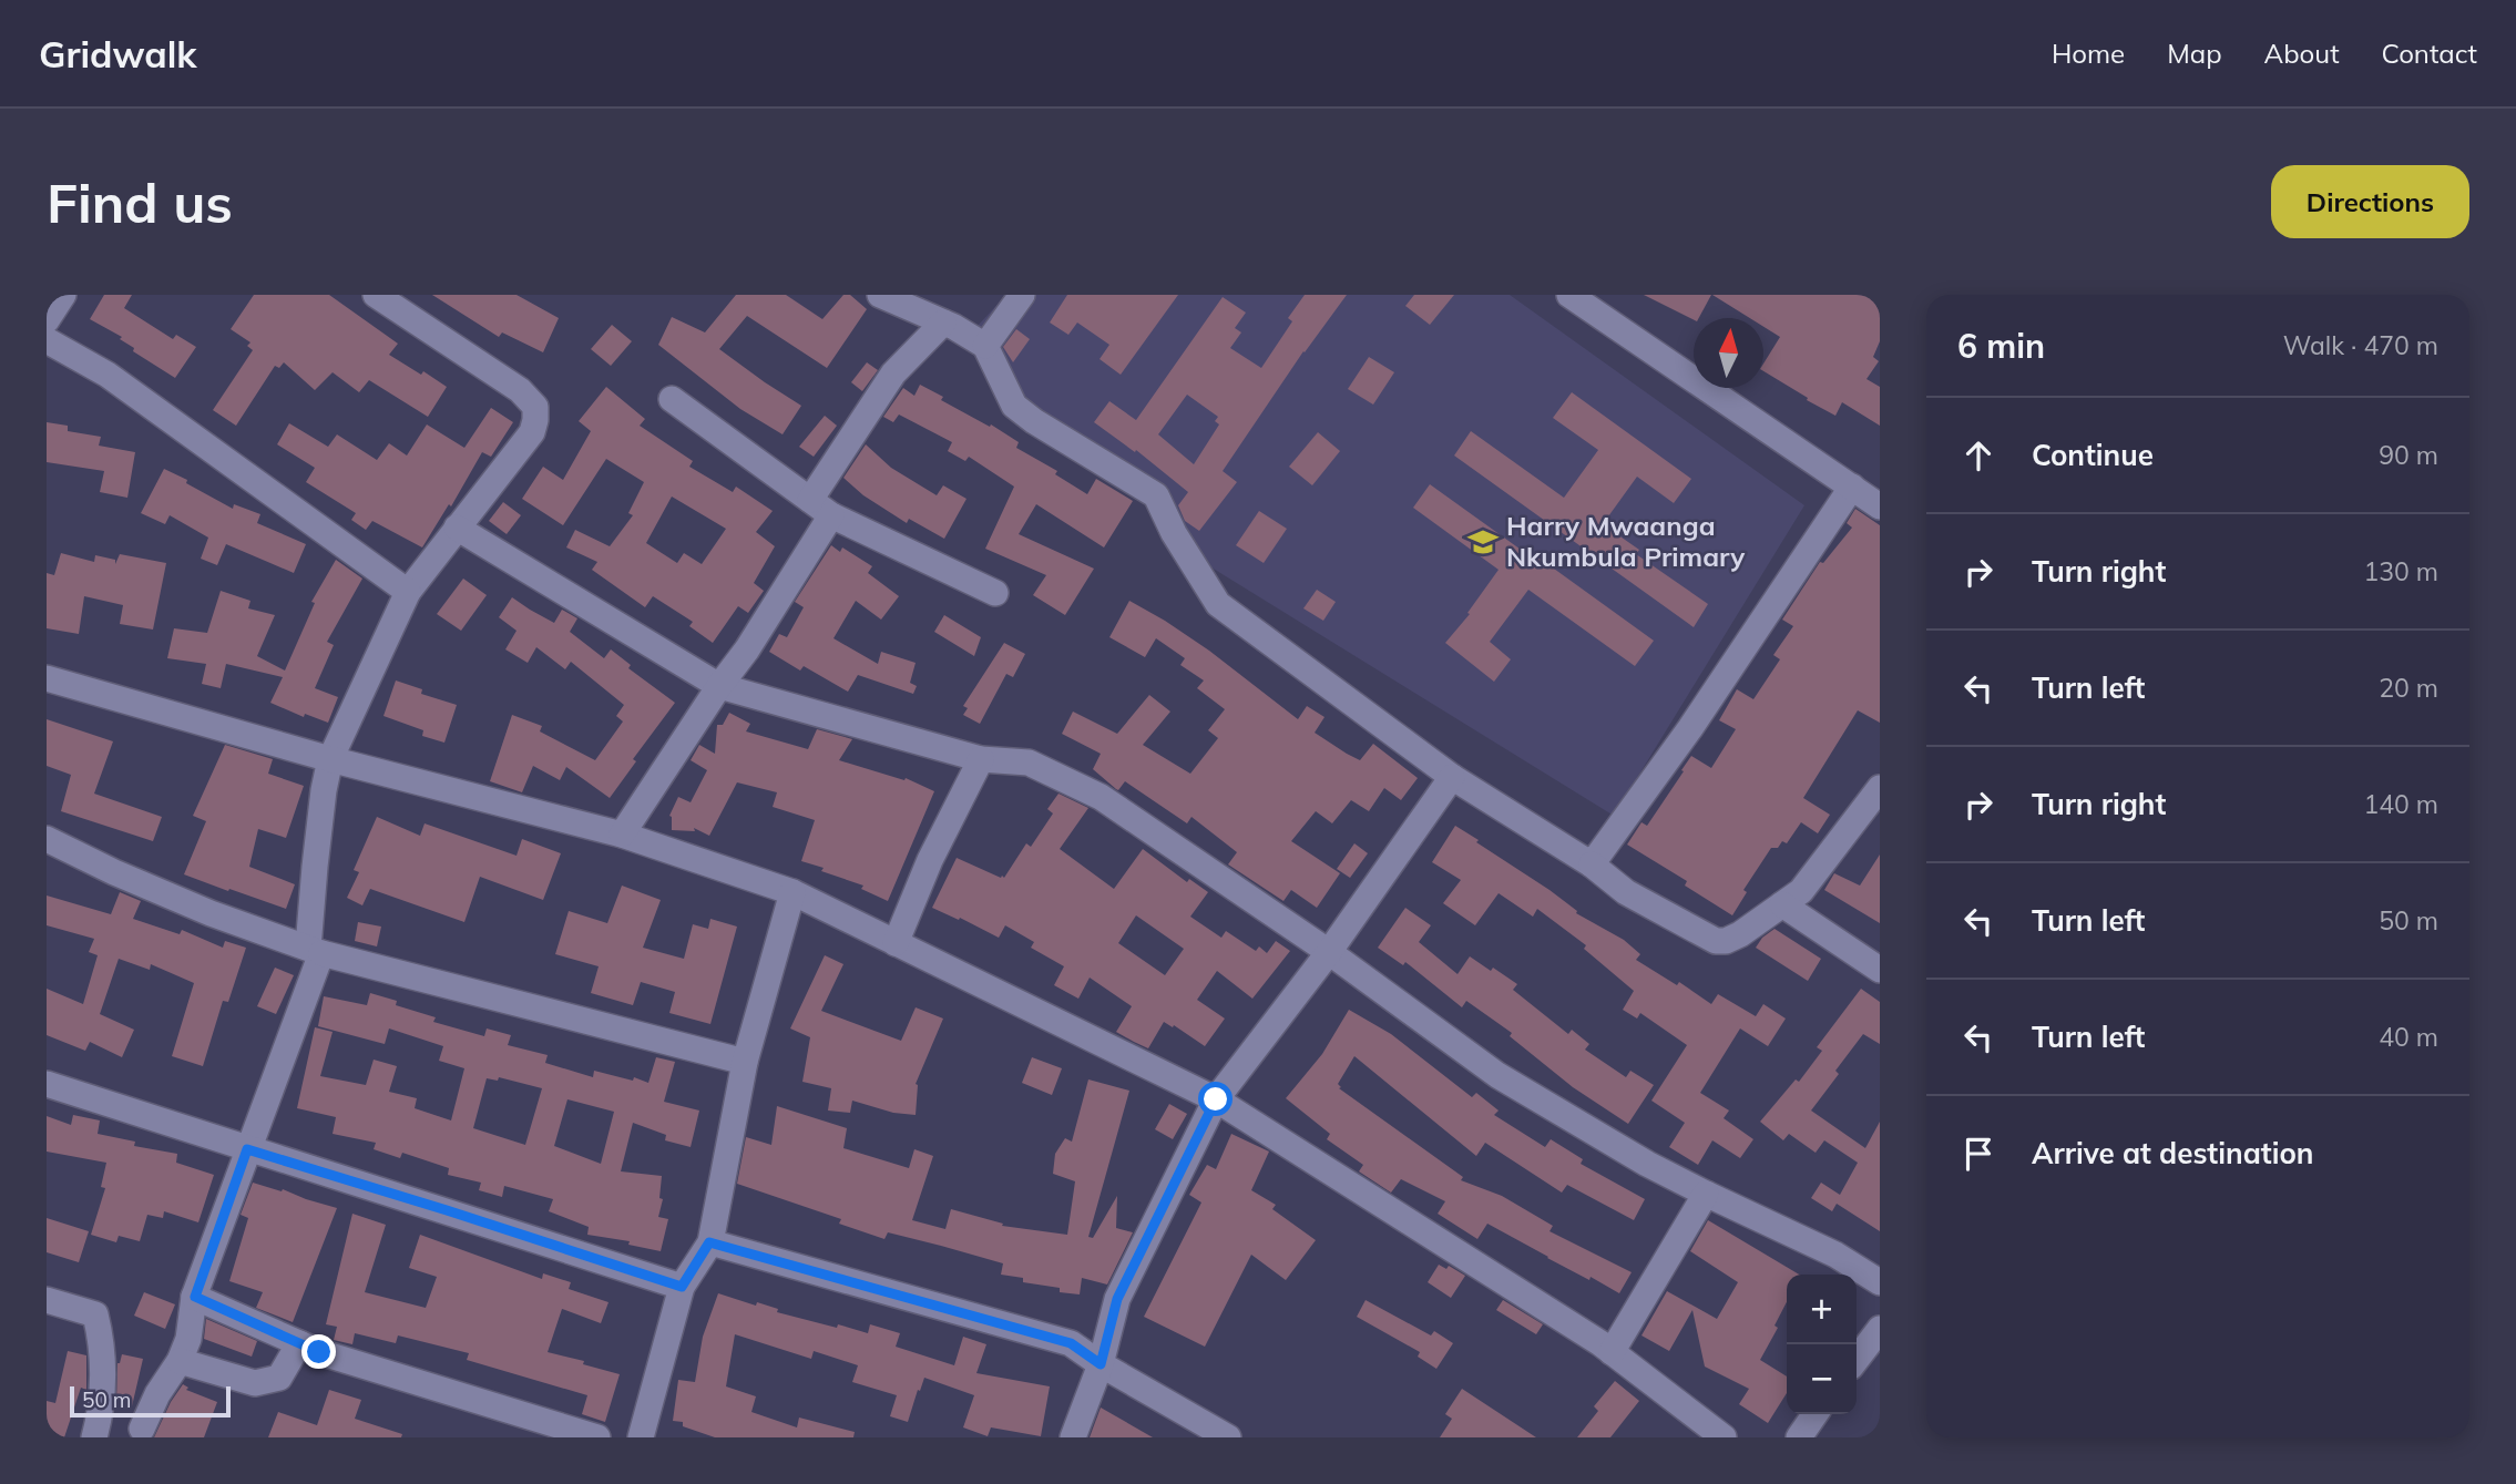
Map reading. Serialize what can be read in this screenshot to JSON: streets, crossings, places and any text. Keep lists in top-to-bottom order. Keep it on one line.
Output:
{"places":{"school or university":["Harry Mwaanga Nkumbula Primary"]},"scale_bar":"50 m","north":"top","page":{"header":"Gridwalk","nav":["Home","Map","About","Contact"],"buttons":"Directions","title":"Find us","heading":["6 min","Walk · 470 m"],"list":[["Continue","90 m"],["Turn right","130 m"],["Turn left","20 m"],["Turn right","140 m"],["Turn left","50 m"],["Turn left","40 m"],"Arrive at destination"],"map_buttons":["+","−"],"scale":"50 m"}}
